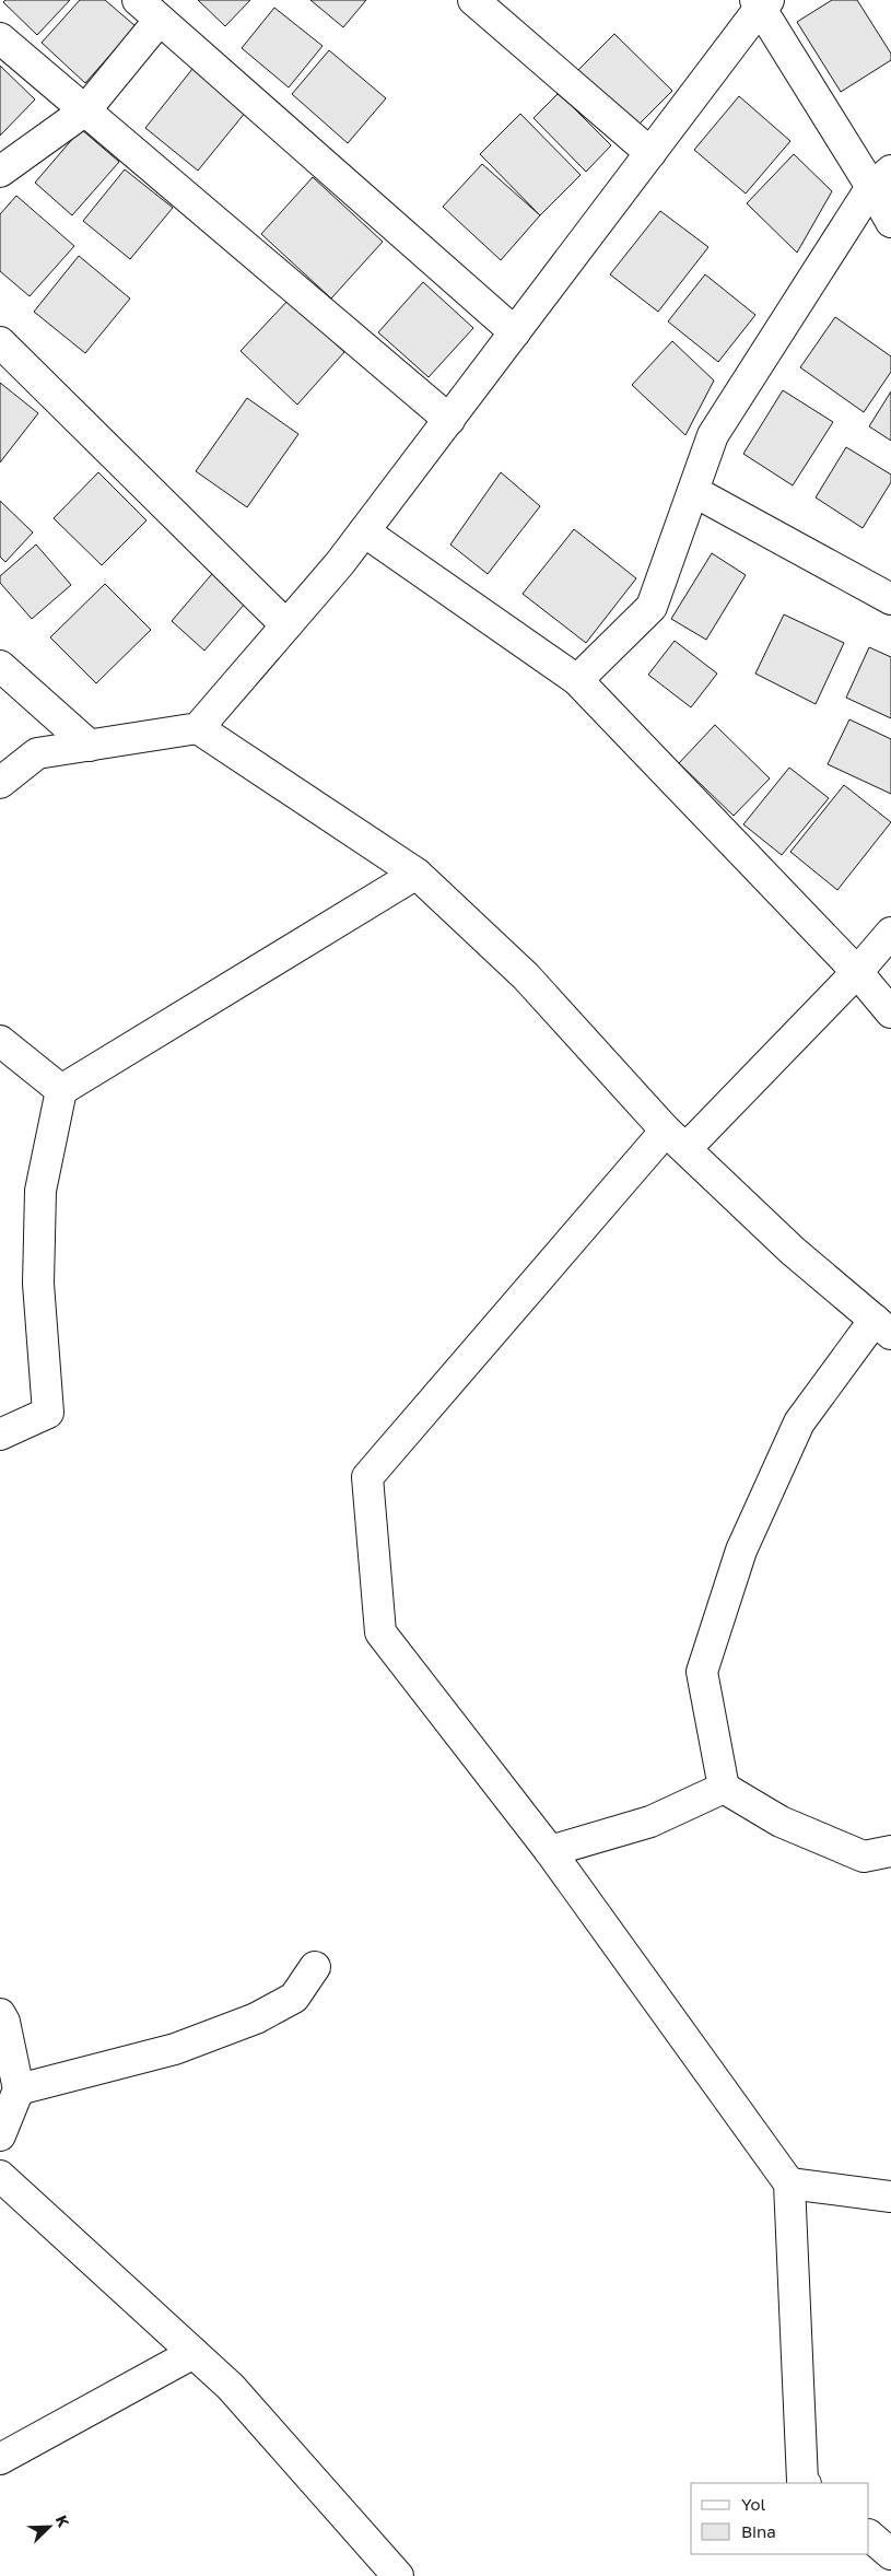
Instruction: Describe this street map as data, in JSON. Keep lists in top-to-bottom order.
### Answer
{
  "legend": ["Yol", "Bina"],
  "north": "top right"
}
